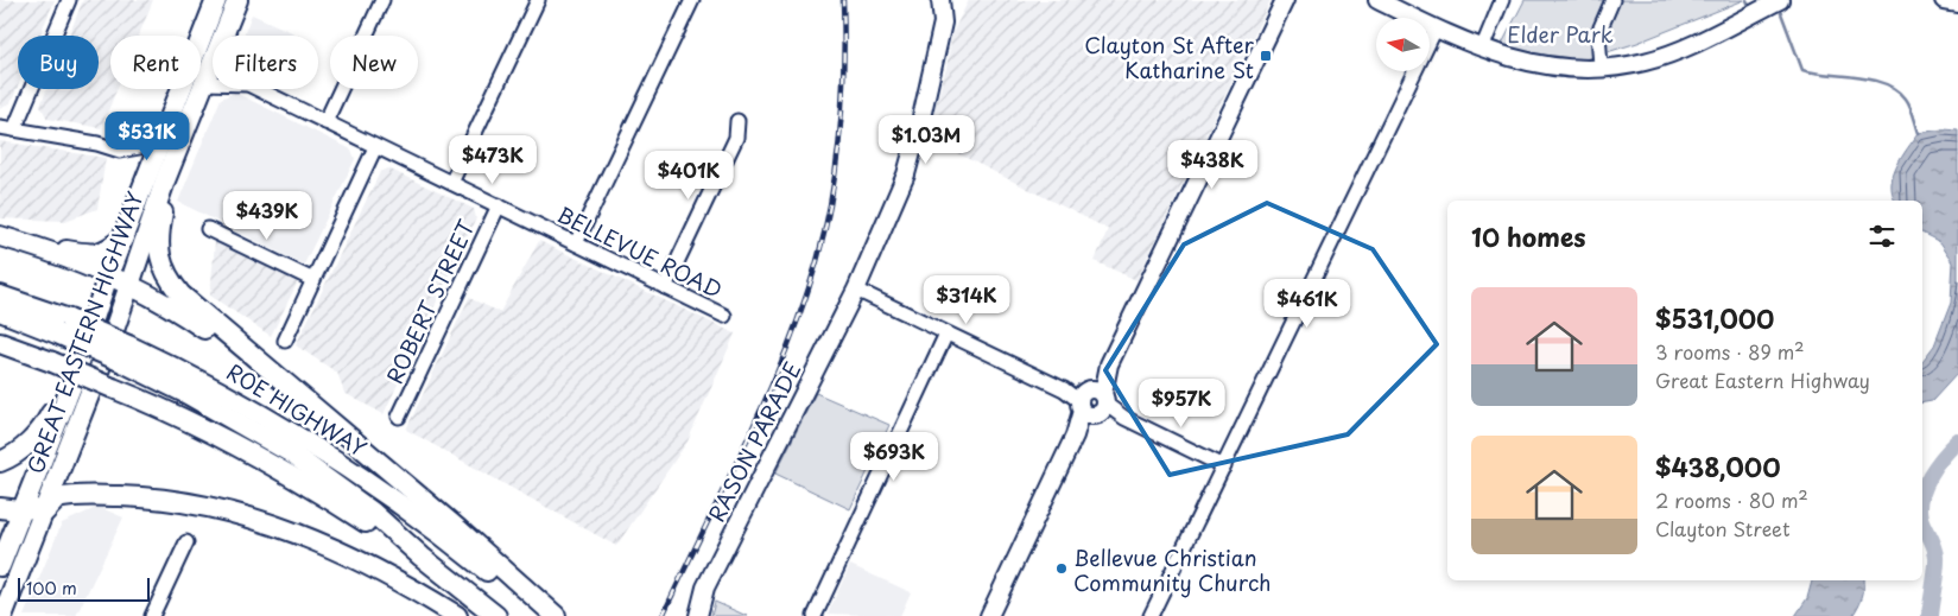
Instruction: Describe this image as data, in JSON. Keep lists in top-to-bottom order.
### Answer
{
  "streets": {
    "highway": ["GREAT EASTERN HIGHWAY", "ROE HIGHWAY"],
    "main road": ["RASON PARADE"],
    "street": ["BELLEVUE ROAD", "ROBERT STREET"]
  },
  "crossings": [
    ["BELLEVUE ROAD", "ROBERT STREET"],
    ["BELLEVUE ROAD", "GREAT EASTERN HIGHWAY"]
  ],
  "parks": ["Elder Park"],
  "places": {
    "transit": ["Clayton St After Katharine St"],
    "other": ["Bellevue Christian Community Church"]
  },
  "scale_bar": "100 m",
  "north": "left",
  "page": {
    "chip": [
      "Buy",
      "Rent",
      "Filters",
      "New"
    ],
    "price": [
      "$531K",
      "$1.03M",
      "$473K",
      "$438K",
      "$401K",
      "$439K",
      "$314K",
      "$461K",
      "$957K",
      "$693K"
    ],
    "heading": "10 homes",
    "list": [
      {
        "name": "$531,000",
        "note": "3 rooms · 89 m² · Great Eastern Highway"
      },
      {
        "name": "$438,000",
        "note": "2 rooms · 80 m² · Clayton Street"
      }
    ],
    "scale": "100 m"
  }
}
